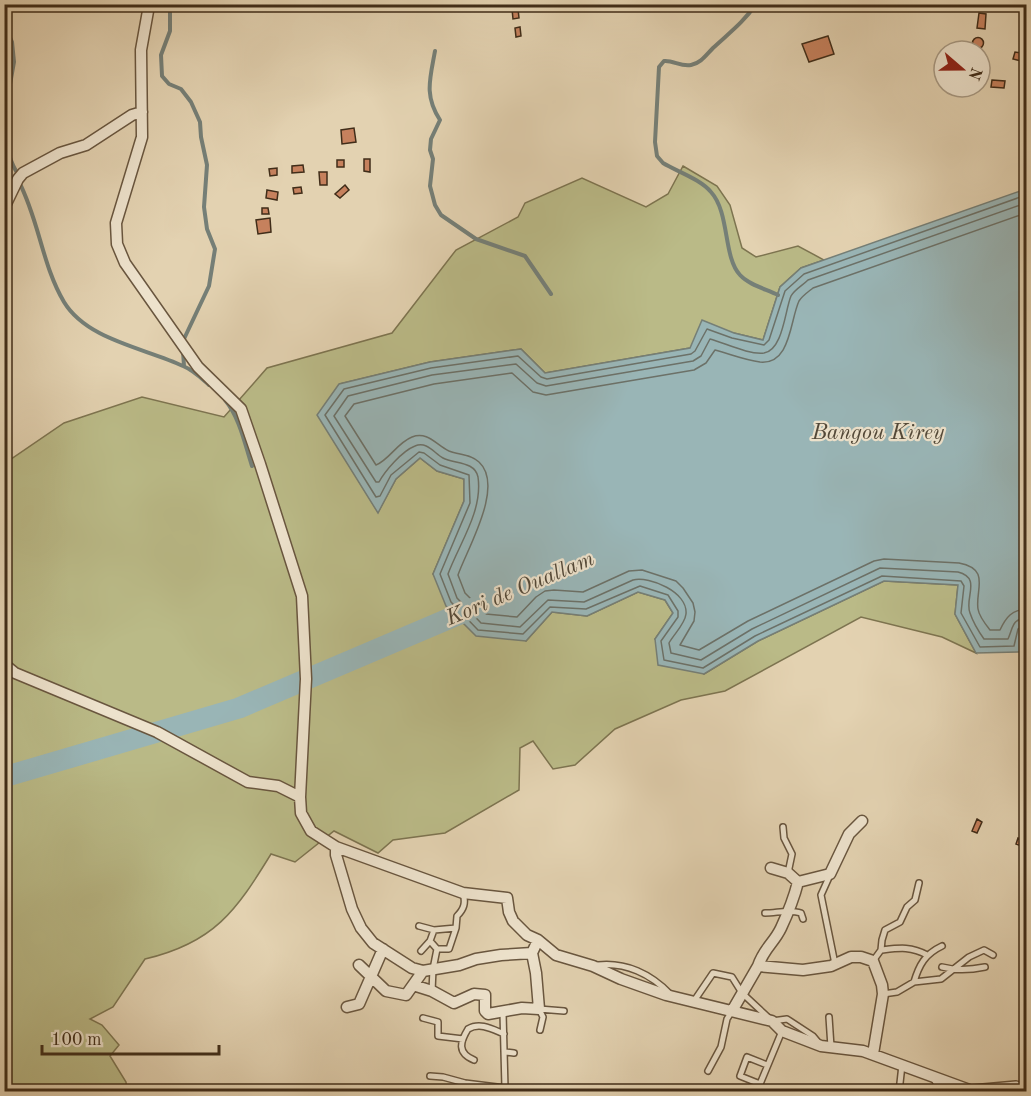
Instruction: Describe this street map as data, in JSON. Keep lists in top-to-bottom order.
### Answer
{
  "water": ["Bangou Kirey", "Kori de Ouallam"],
  "scale_bar": "100 m",
  "north": "right"
}
